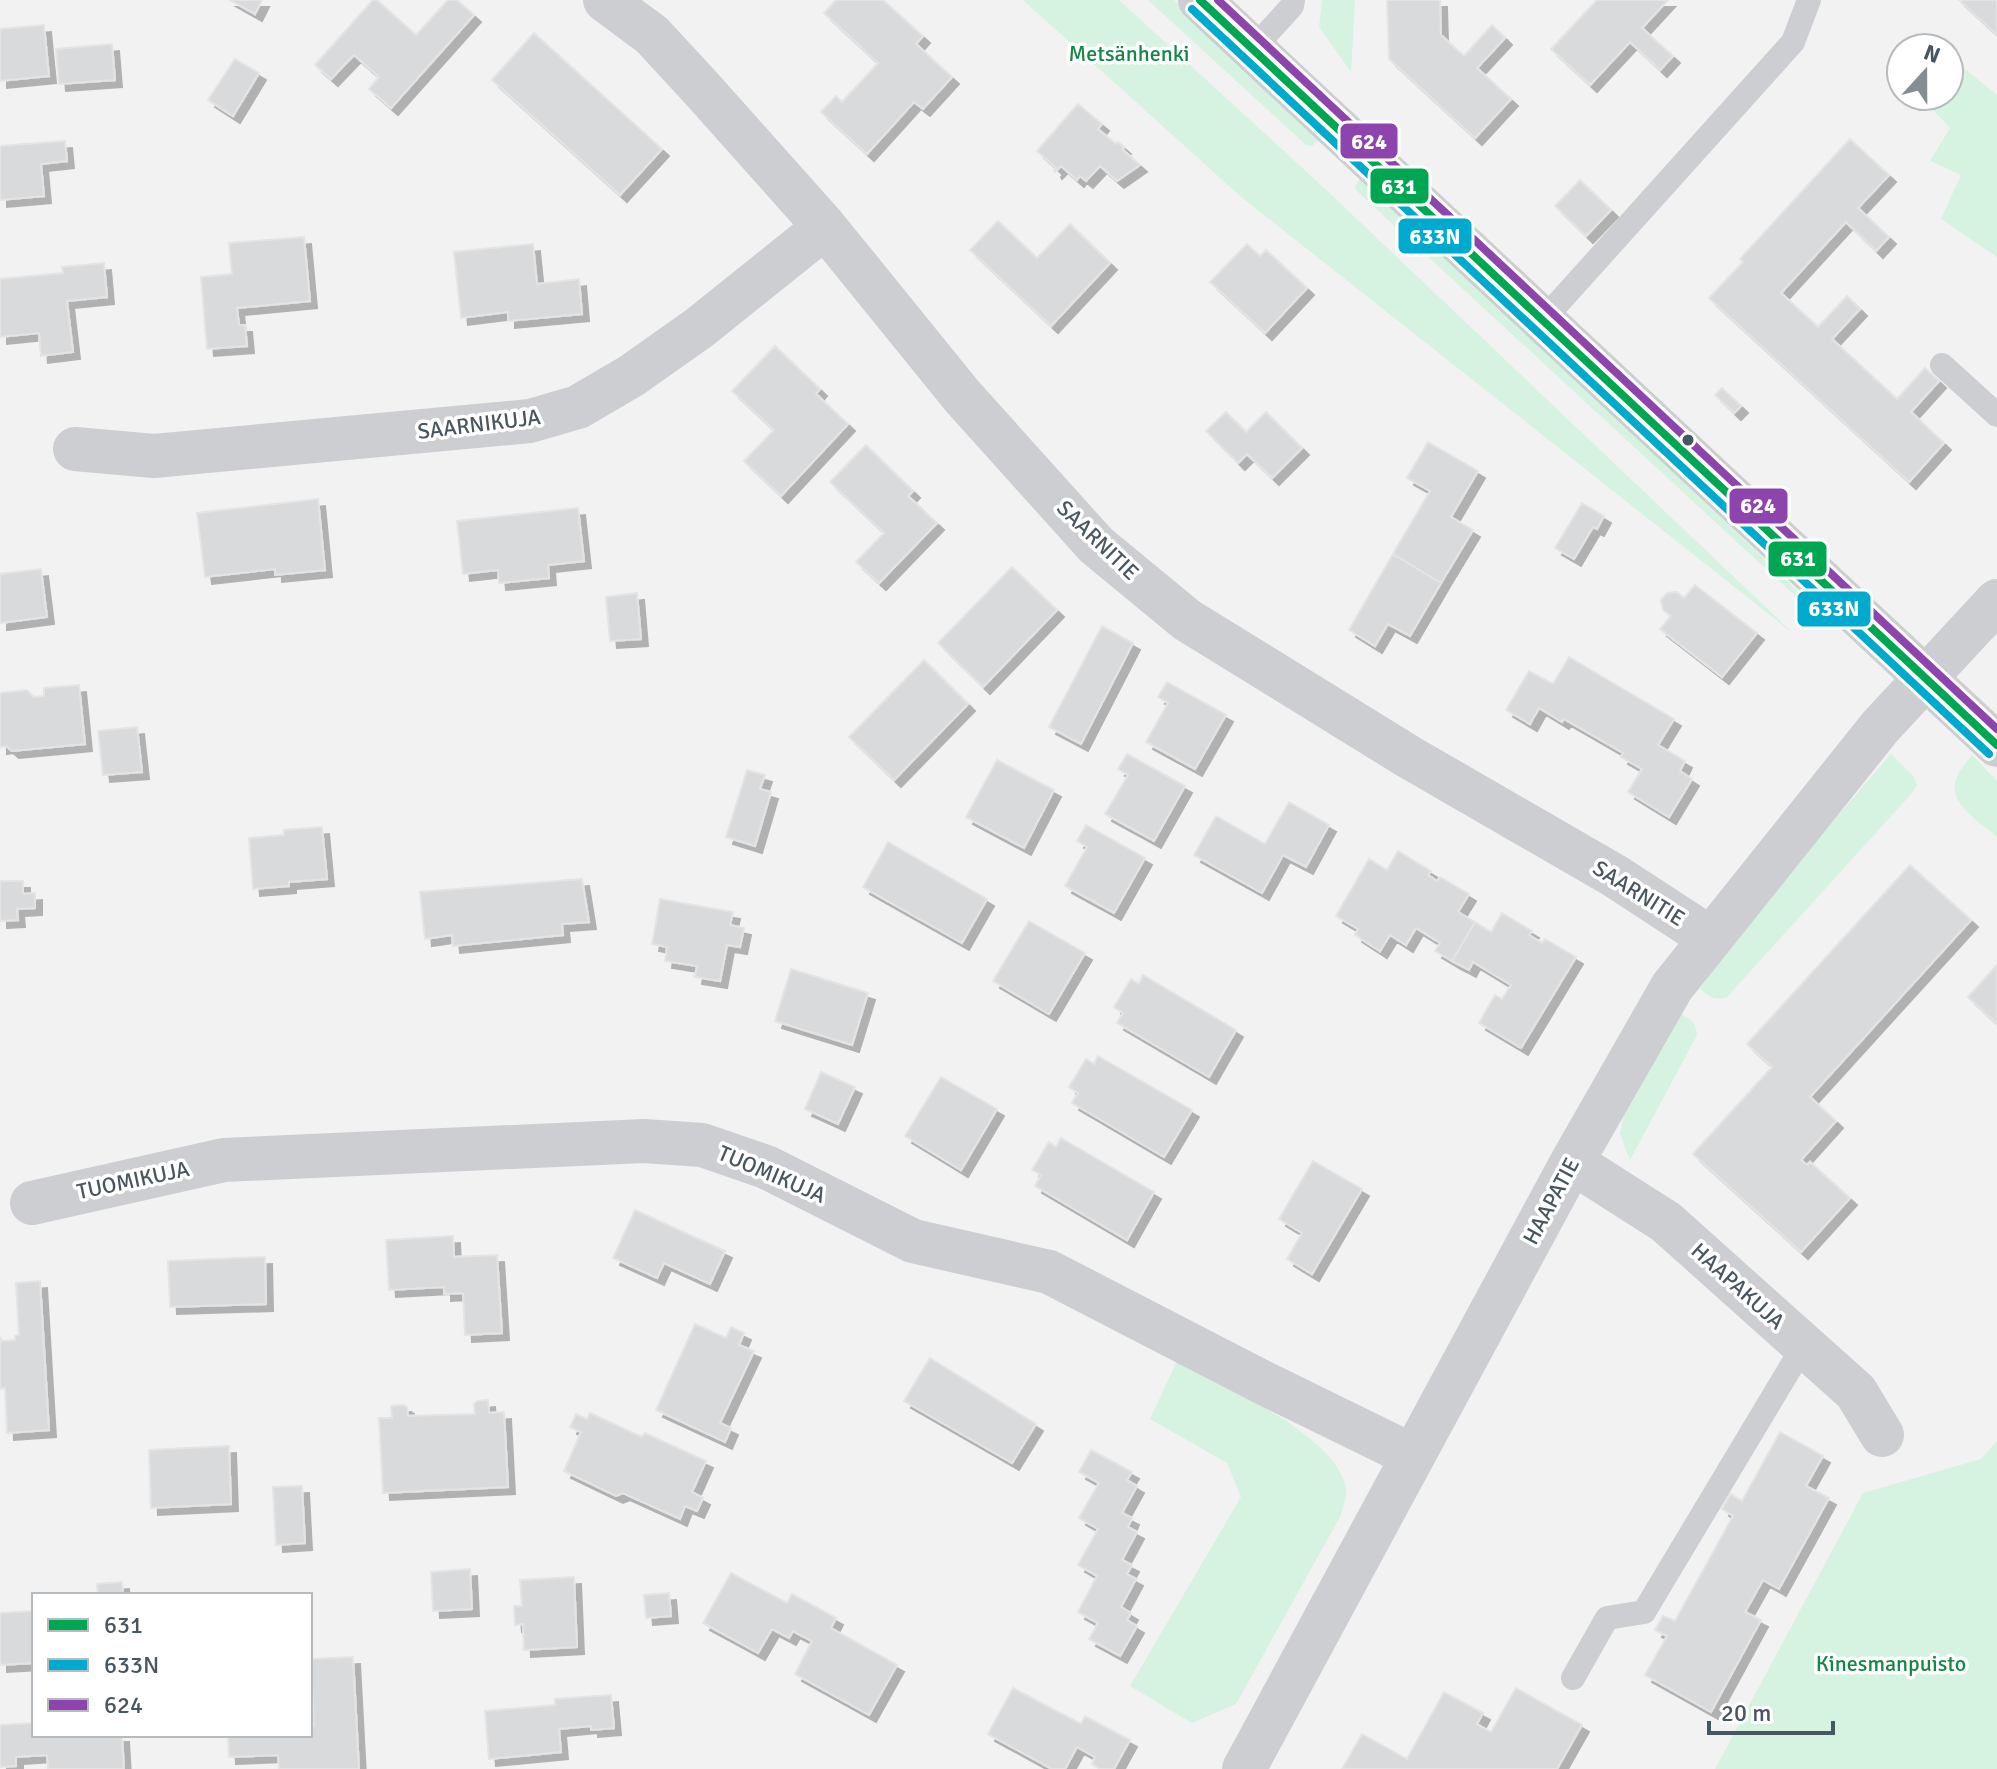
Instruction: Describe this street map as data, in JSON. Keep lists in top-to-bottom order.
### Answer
{
  "streets": {
    "street": [
      "SAARNIKUJA",
      "SAARNITIE",
      "TUOMIKUJA",
      "HAAPATIE",
      "HAAPAKUJA"
    ]
  },
  "crossings": [
    ["SAARNIKUJA", "SAARNITIE"],
    ["SAARNITIE", "HAAPATIE"],
    ["TUOMIKUJA", "HAAPATIE"],
    ["HAAPATIE", "HAAPAKUJA"]
  ],
  "parks": ["Metsänhenki", "Kinesmanpuisto"],
  "lines": ["transit line 631", "transit line 624", "transit line 633N"],
  "legend": ["631", "633N", "624"],
  "scale_bar": "20 m",
  "north": "top"
}
